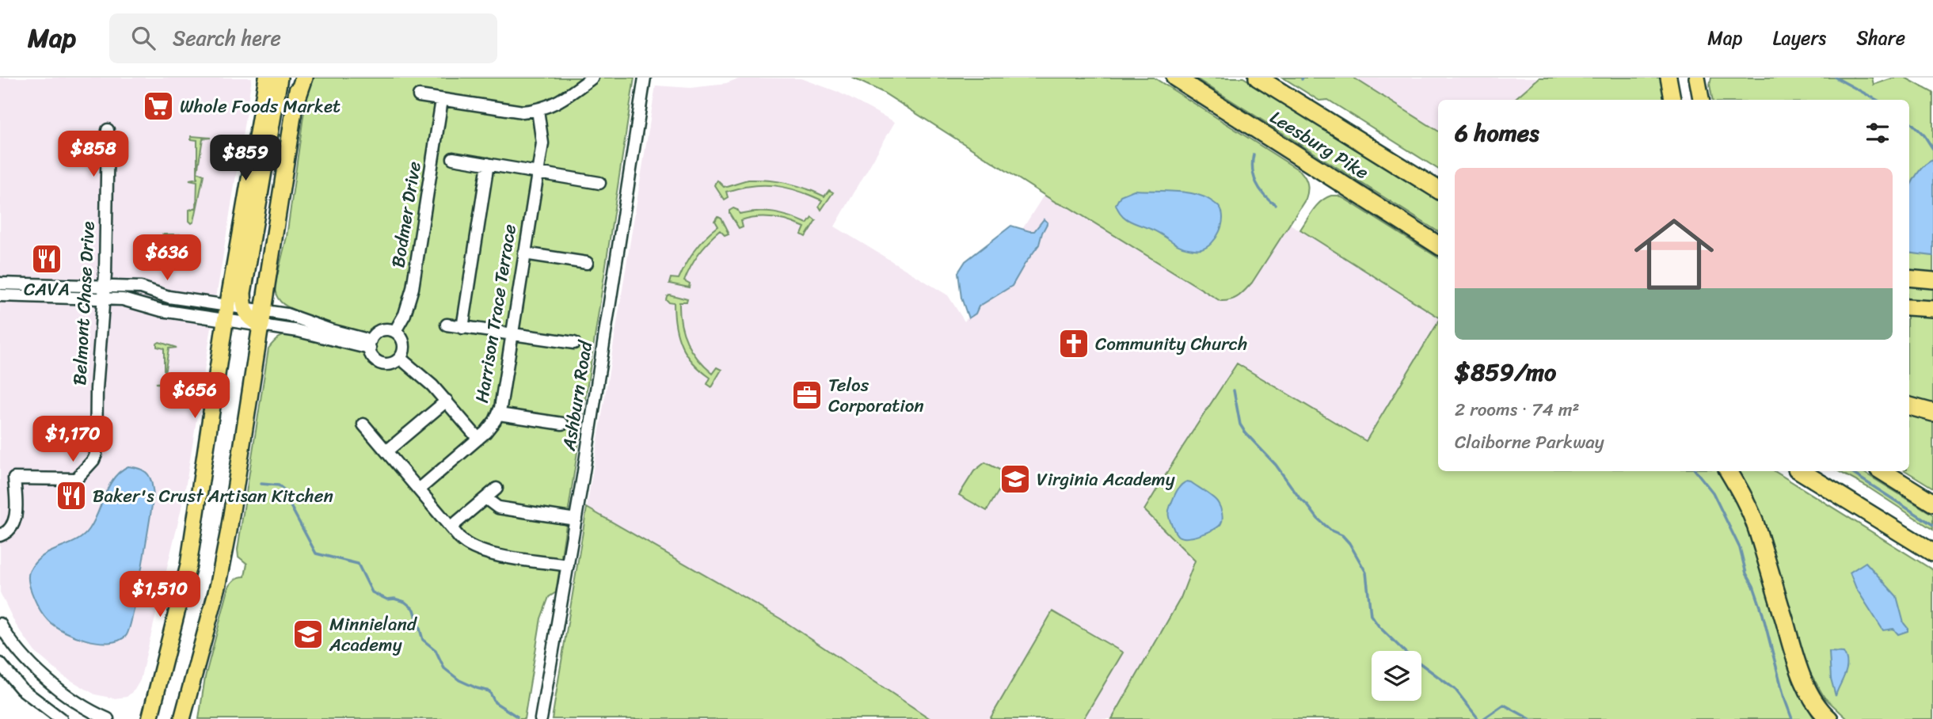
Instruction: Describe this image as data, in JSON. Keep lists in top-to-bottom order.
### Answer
{
  "streets": {
    "highway": ["Leesburg Pike"],
    "street": [
      "Bodmer Drive",
      "Belmont Chase Drive",
      "Harrison Trace Terrace",
      "Ashburn Road"
    ]
  },
  "places": {
    "supermarket": ["Whole Foods Market"],
    "restaurant": ["CAVA", "Baker's Crust Artisan Kitchen"],
    "church": ["Community Church"],
    "office": ["Telos Corporation"],
    "school or university": ["Virginia Academy", "Minnieland Academy"]
  },
  "page": {
    "header": "Map",
    "search": "Search here",
    "nav": ["Map", "Layers", "Share"],
    "heading": "6 homes",
    "price": [
      "$858",
      "$859",
      "$636",
      "$656",
      "$1,170",
      "$1,510"
    ],
    "list": [
      {
        "name": "$859/mo",
        "note": "2 rooms · 74 m² · Claiborne Parkway"
      }
    ]
  }
}
